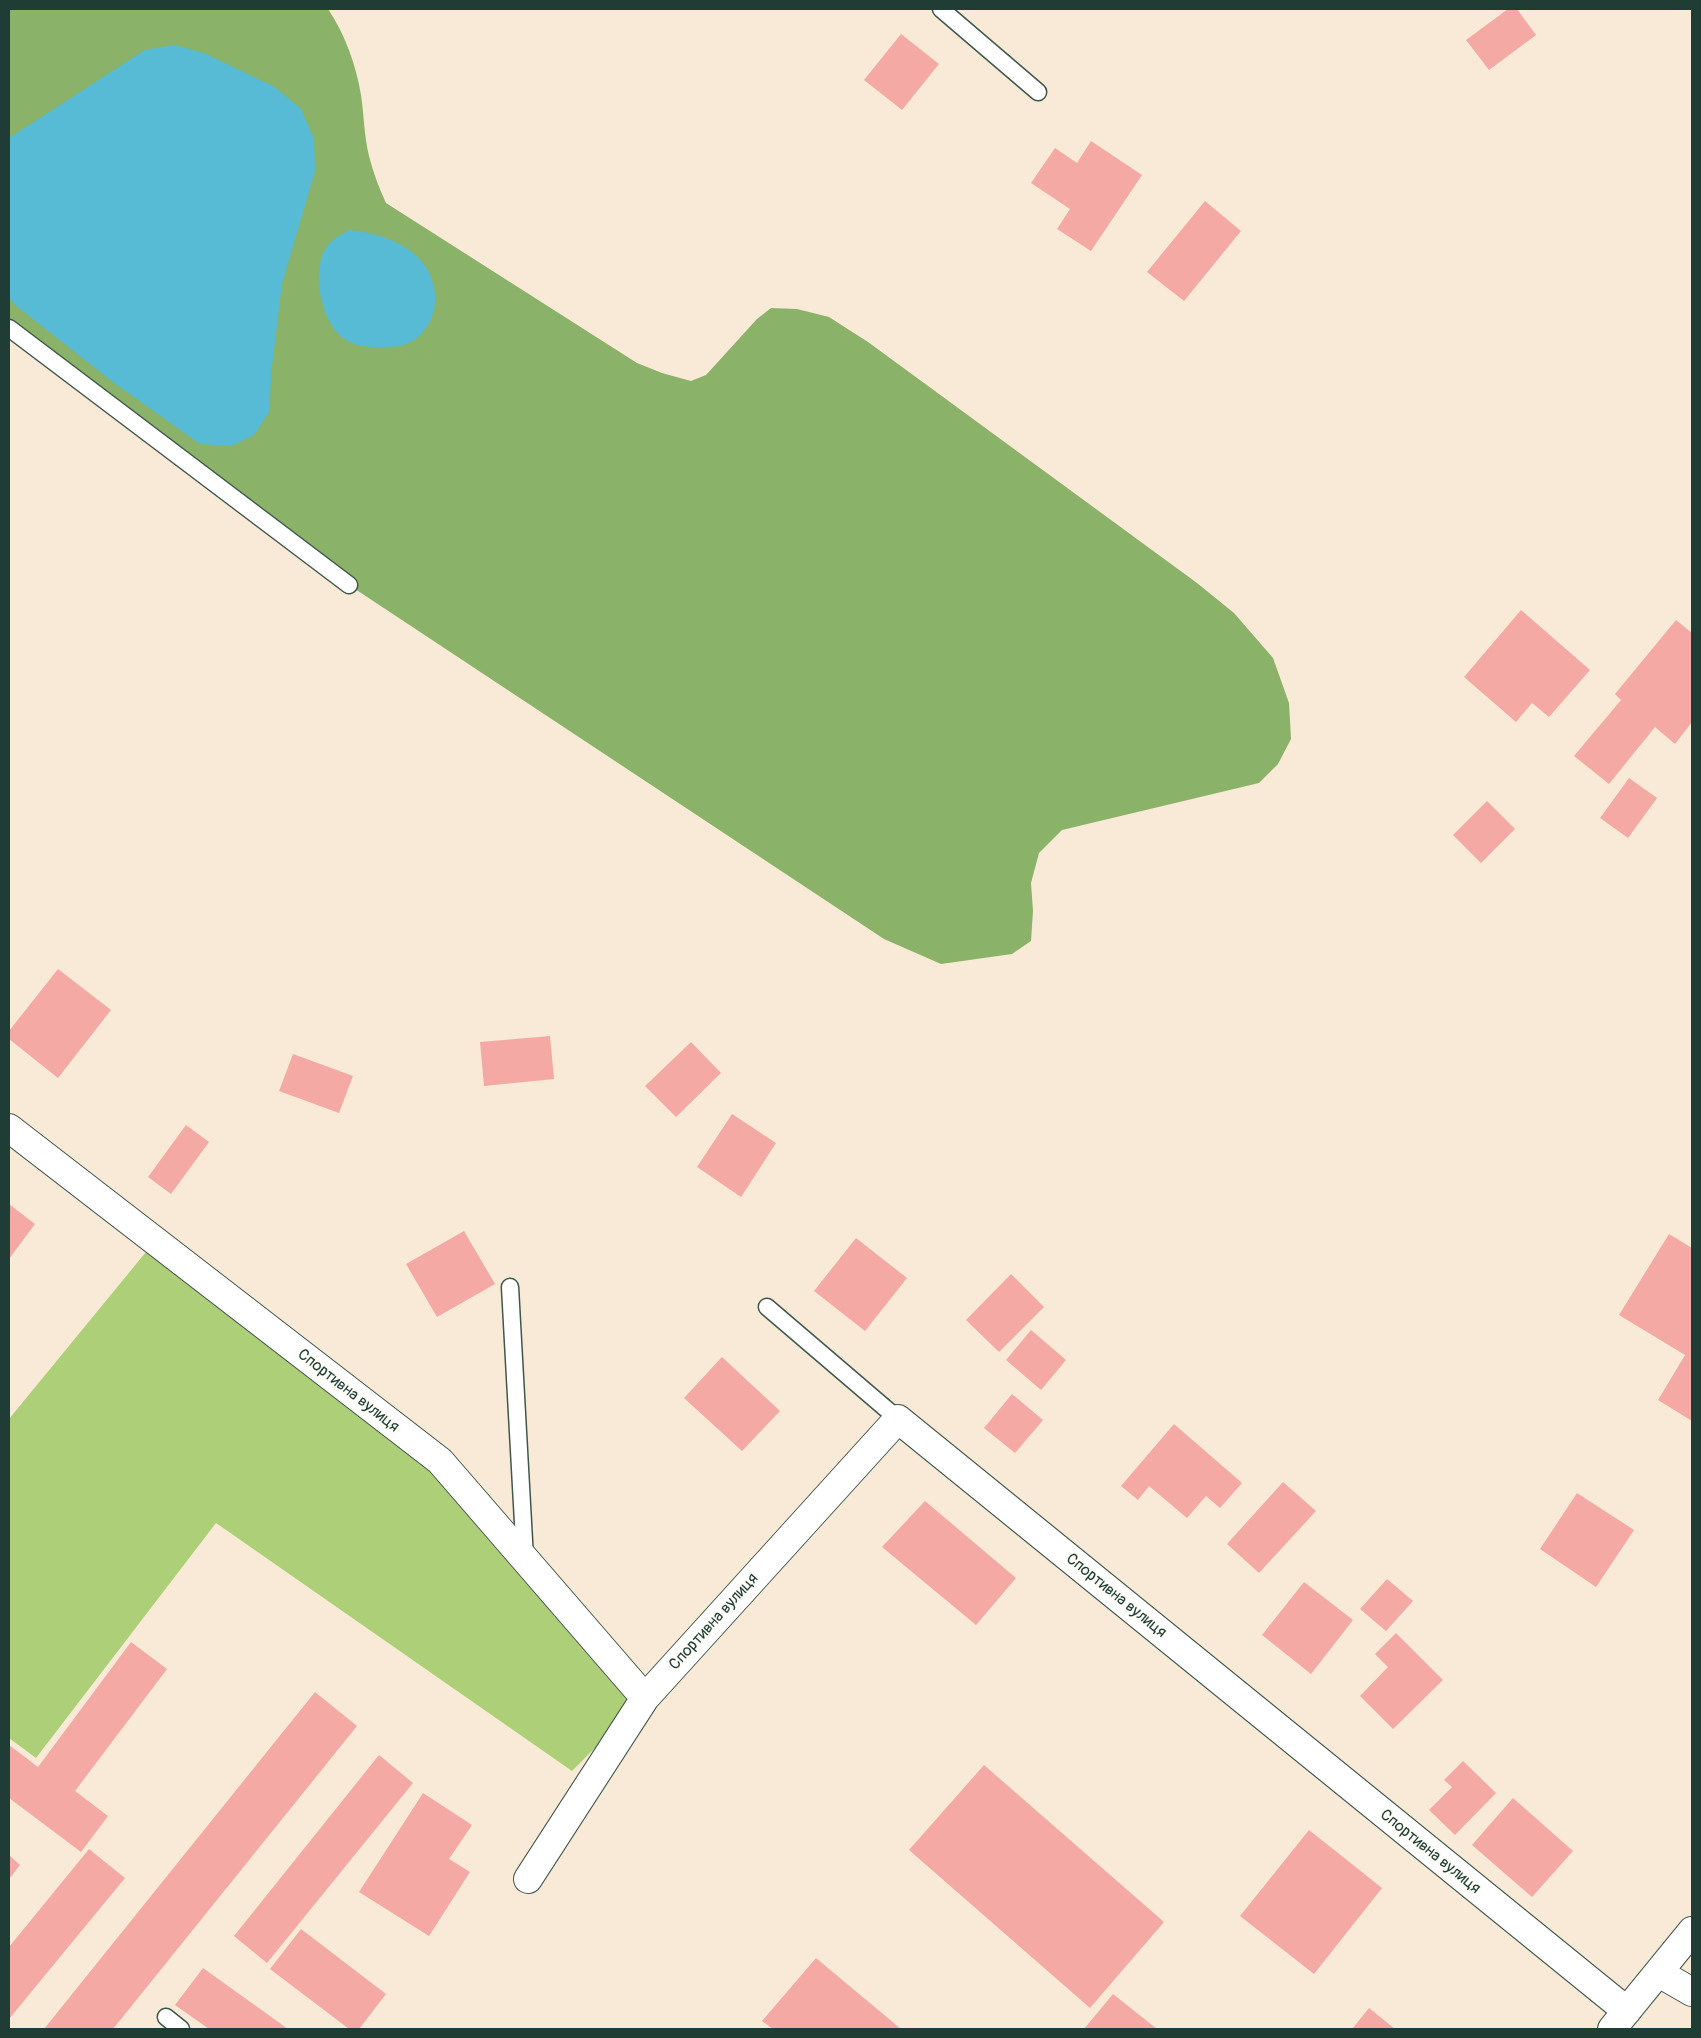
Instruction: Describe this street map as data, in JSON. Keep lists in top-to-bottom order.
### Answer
{
  "streets": {
    "street": ["Спортивна вулиця"]
  }
}
